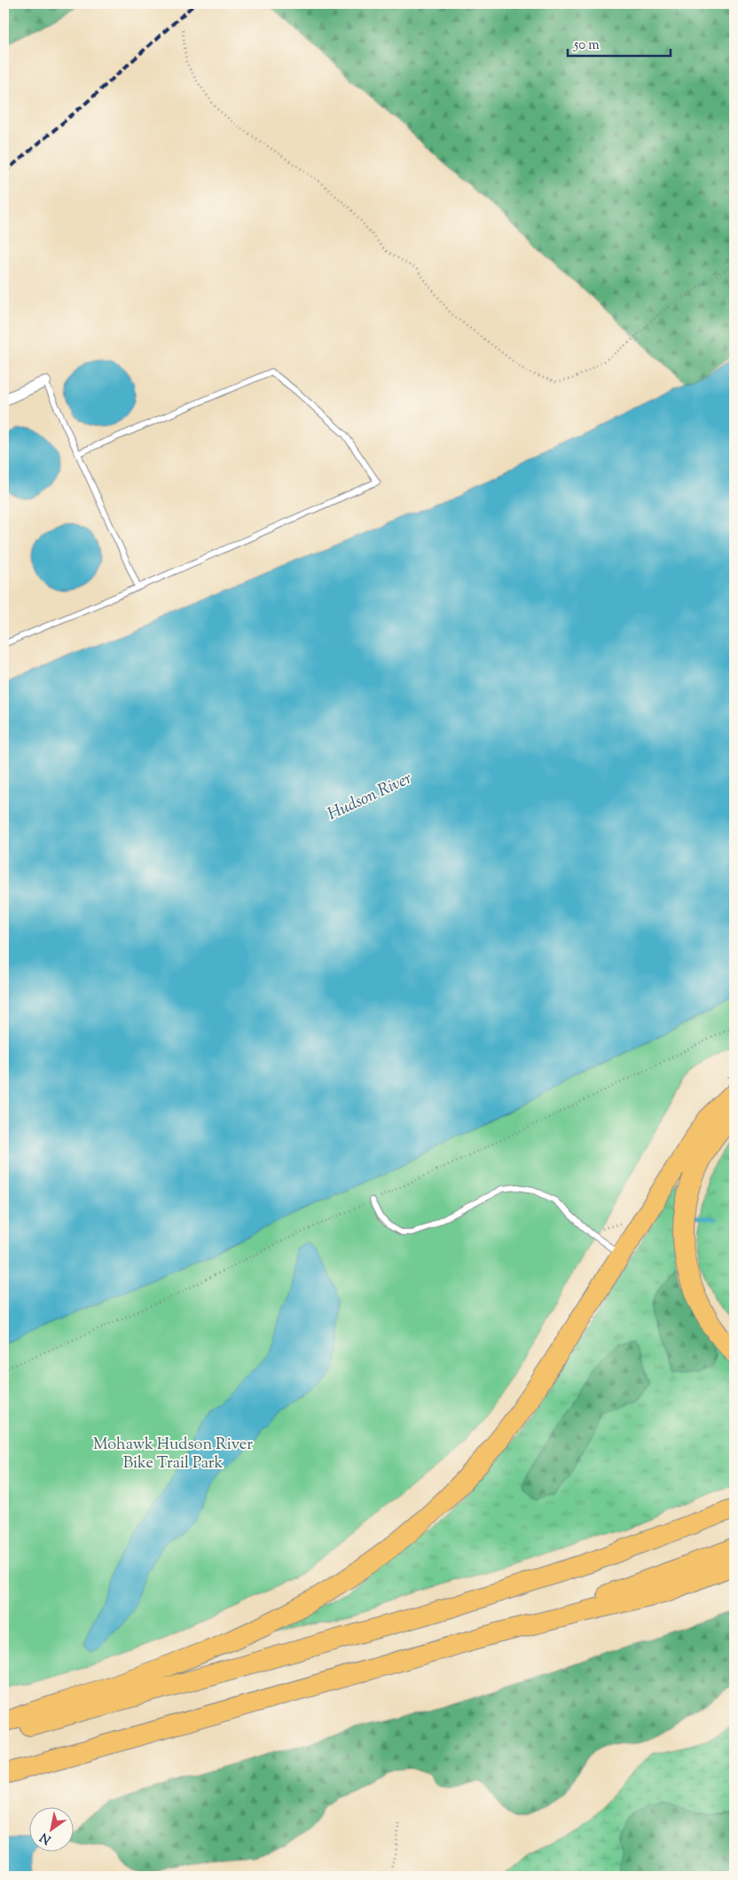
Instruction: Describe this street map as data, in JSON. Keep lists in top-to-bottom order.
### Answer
{
  "water": ["Hudson River"],
  "parks": ["Mohawk Hudson River Bike Trail Park"],
  "scale_bar": "50 m",
  "north": "bottom left"
}
